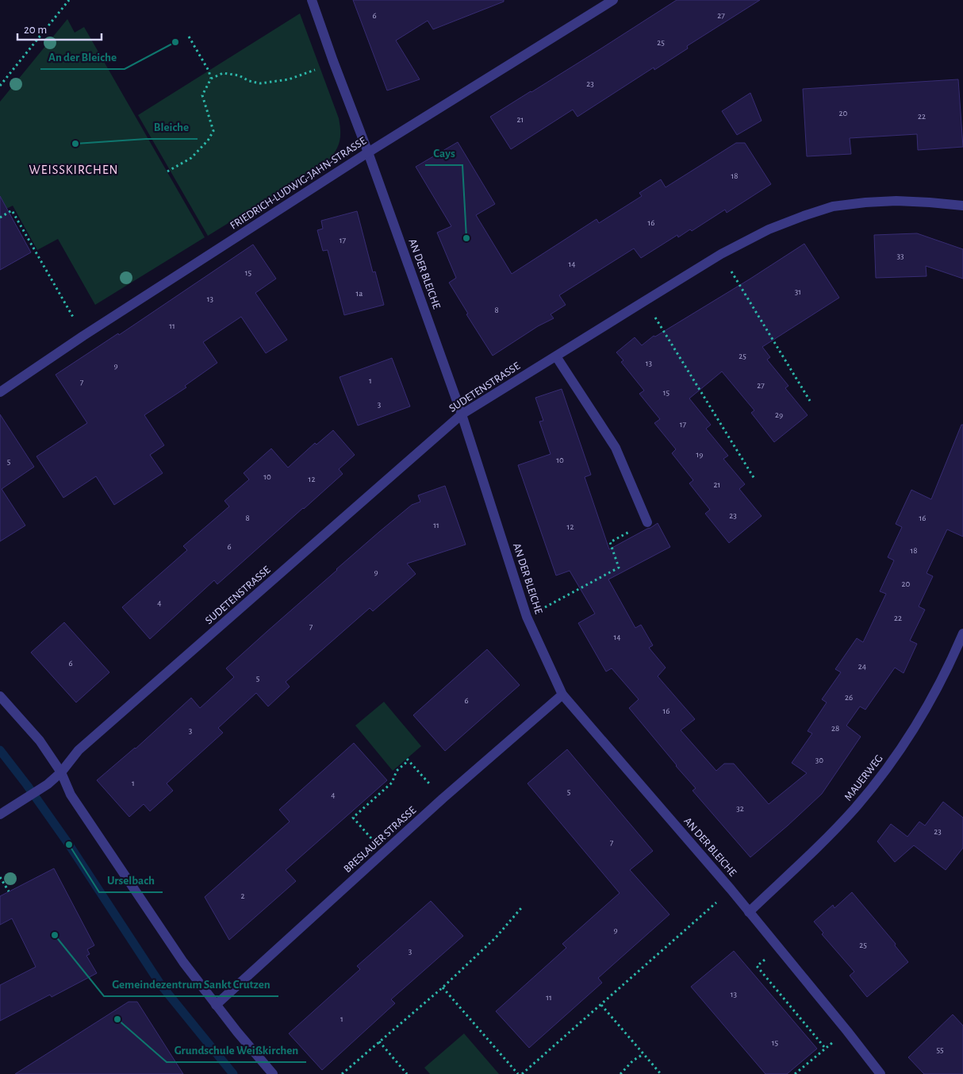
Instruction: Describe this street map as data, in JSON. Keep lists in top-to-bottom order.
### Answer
{
  "streets": {
    "street": [
      "FRIEDRICH-LUDWIG-JAHN-STRASSE",
      "AN DER BLEICHE",
      "SUDETENSTRASSE",
      "MAUERWEG",
      "BRESLAUER STRASSE"
    ]
  },
  "crossings": [
    ["FRIEDRICH-LUDWIG-JAHN-STRASSE", "AN DER BLEICHE"],
    ["AN DER BLEICHE", "SUDETENSTRASSE"],
    ["AN DER BLEICHE", "MAUERWEG"],
    ["AN DER BLEICHE", "BRESLAUER STRASSE"]
  ],
  "districts": ["WEISSKIRCHEN"],
  "places": [
    "An der Bleiche",
    "Bleiche",
    "Cays",
    "Urselbach",
    "Gemeindezentrum Sankt Crutzen",
    "Grundschule Weißkirchen"
  ],
  "house_numbers": [
    "6",
    "27",
    "25",
    "23",
    "20",
    "22",
    "21",
    "18",
    "16",
    "17",
    "33",
    "14",
    "15",
    "31",
    "1a",
    "13",
    "8",
    "11",
    "25",
    "13",
    "9",
    "1",
    "7",
    "27",
    "15",
    "3",
    "29",
    "17",
    "19",
    "10",
    "5",
    "10",
    "12",
    "21",
    "23",
    "8",
    "16",
    "11",
    "12",
    "6",
    "18",
    "9",
    "20",
    "4",
    "22",
    "7",
    "14",
    "6",
    "24",
    "5",
    "26",
    "6",
    "16",
    "28",
    "3",
    "30",
    "1",
    "5",
    "4",
    "32",
    "23",
    "7",
    "2",
    "9",
    "25",
    "3",
    "13",
    "11",
    "1",
    "15",
    "55"
  ],
  "scale_bar": "20 m"
}
